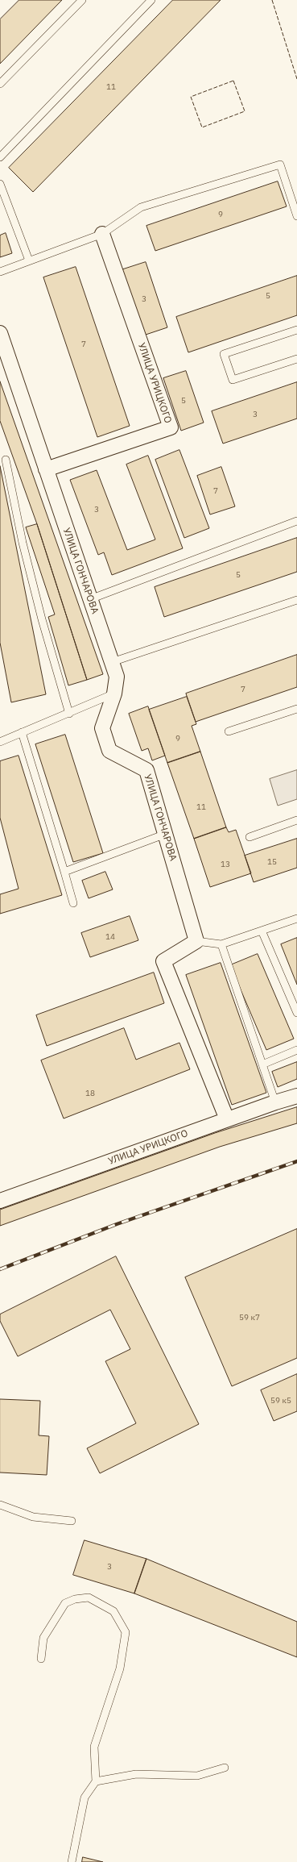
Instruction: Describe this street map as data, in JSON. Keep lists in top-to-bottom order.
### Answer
{
  "streets": {
    "street": ["УЛИЦА УРИЦКОГО", "УЛИЦА ГОНЧАРОВА"]
  },
  "crossings": [
    ["УЛИЦА УРИЦКОГО", "УЛИЦА ГОНЧАРОВА"]
  ],
  "house_numbers": [
    "11",
    "9",
    "5",
    "3",
    "7",
    "5",
    "3",
    "7",
    "3",
    "5",
    "7",
    "9",
    "11",
    "15",
    "13",
    "14",
    "18",
    "59 к7",
    "59 к5",
    "3"
  ]
}
